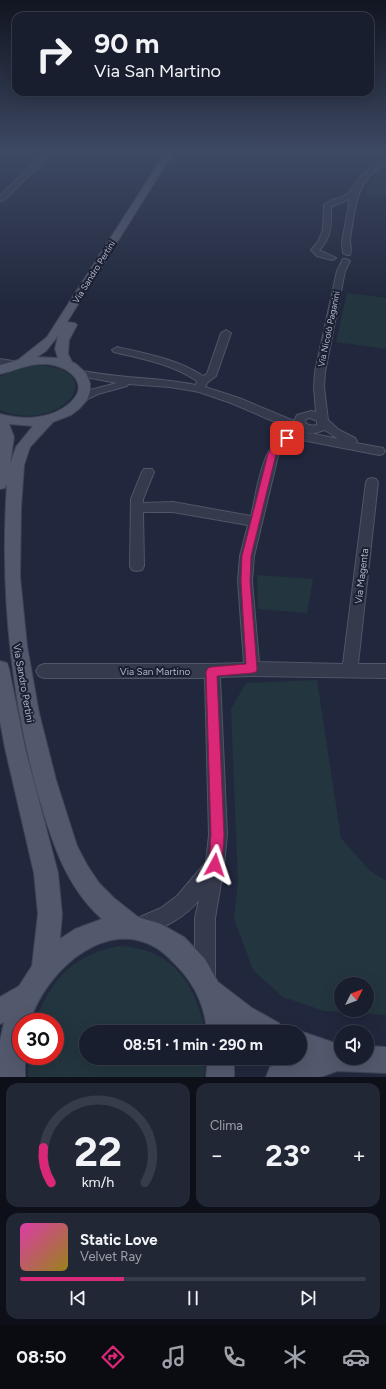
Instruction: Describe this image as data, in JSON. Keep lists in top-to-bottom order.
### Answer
{
  "streets": {
    "main road": ["Via Sandro Pertini"],
    "street": ["Via Nicolò Paganini", "Via Magenta", "Via San Martino"]
  },
  "crossings": [
    ["Via Magenta", "Via San Martino"]
  ],
  "north": "top right",
  "page": {
    "turn": ["90 m", "Via San Martino"],
    "limit": "30",
    "trip": "08:51 · 1 min · 290 m",
    "tile": "Clima",
    "heat": ["−", "23°", "+"],
    "song": ["Static Love", "Velvet Ray"],
    "tabs": "08:50",
    "gauge": ["22", "km/h"]
  }
}
